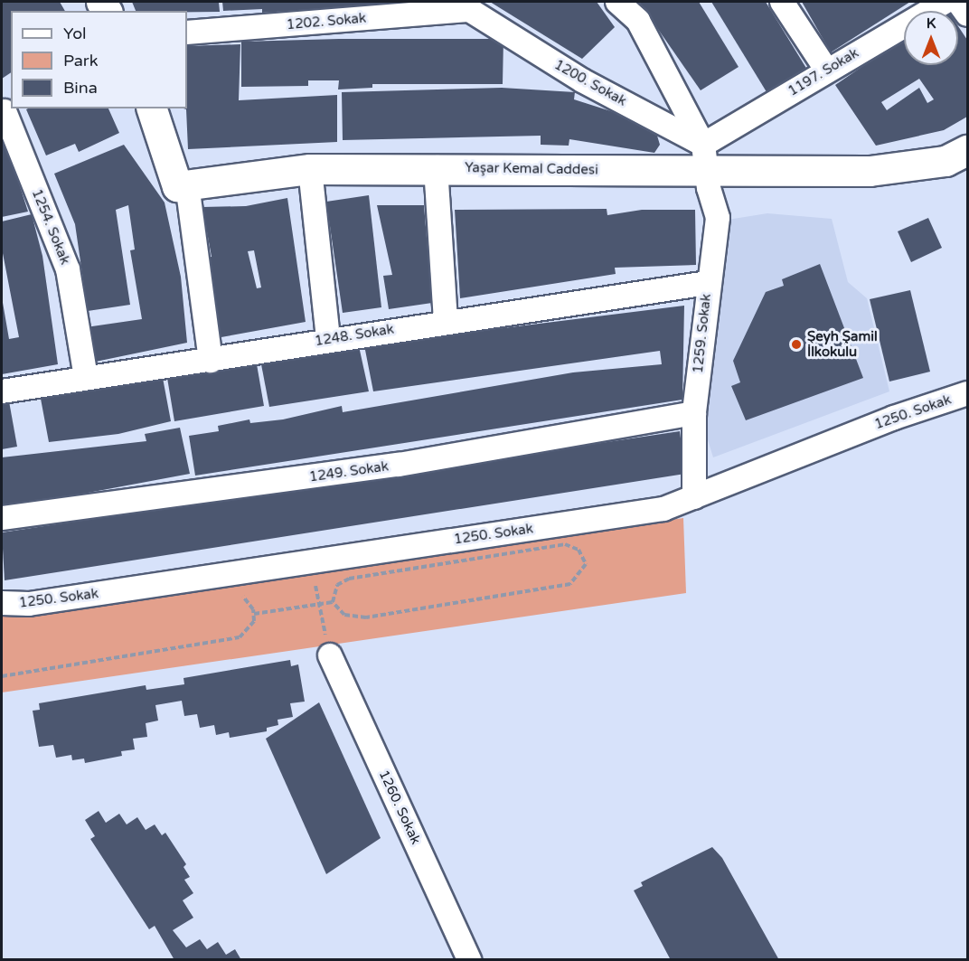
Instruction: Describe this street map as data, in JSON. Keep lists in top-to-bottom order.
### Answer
{
  "streets": {
    "street": [
      "1202. Sokak",
      "1197. Sokak",
      "1200. Sokak",
      "Yaşar Kemal Caddesi",
      "1254. Sokak",
      "1259. Sokak",
      "1248. Sokak",
      "1250. Sokak",
      "1249. Sokak",
      "1260. Sokak"
    ]
  },
  "crossings": [
    ["1202. Sokak", "1200. Sokak"],
    ["1197. Sokak", "1200. Sokak"],
    ["1197. Sokak", "Yaşar Kemal Caddesi"],
    ["1197. Sokak", "1259. Sokak"],
    ["1200. Sokak", "Yaşar Kemal Caddesi"],
    ["1200. Sokak", "1259. Sokak"],
    ["Yaşar Kemal Caddesi", "1259. Sokak"],
    ["1254. Sokak", "1248. Sokak"],
    ["1259. Sokak", "1248. Sokak"],
    ["1259. Sokak", "1250. Sokak"],
    ["1259. Sokak", "1249. Sokak"]
  ],
  "places": ["Şeyh Şamil İlkokulu"],
  "legend": ["Yol", "Park", "Bina"],
  "north": "top"
}
